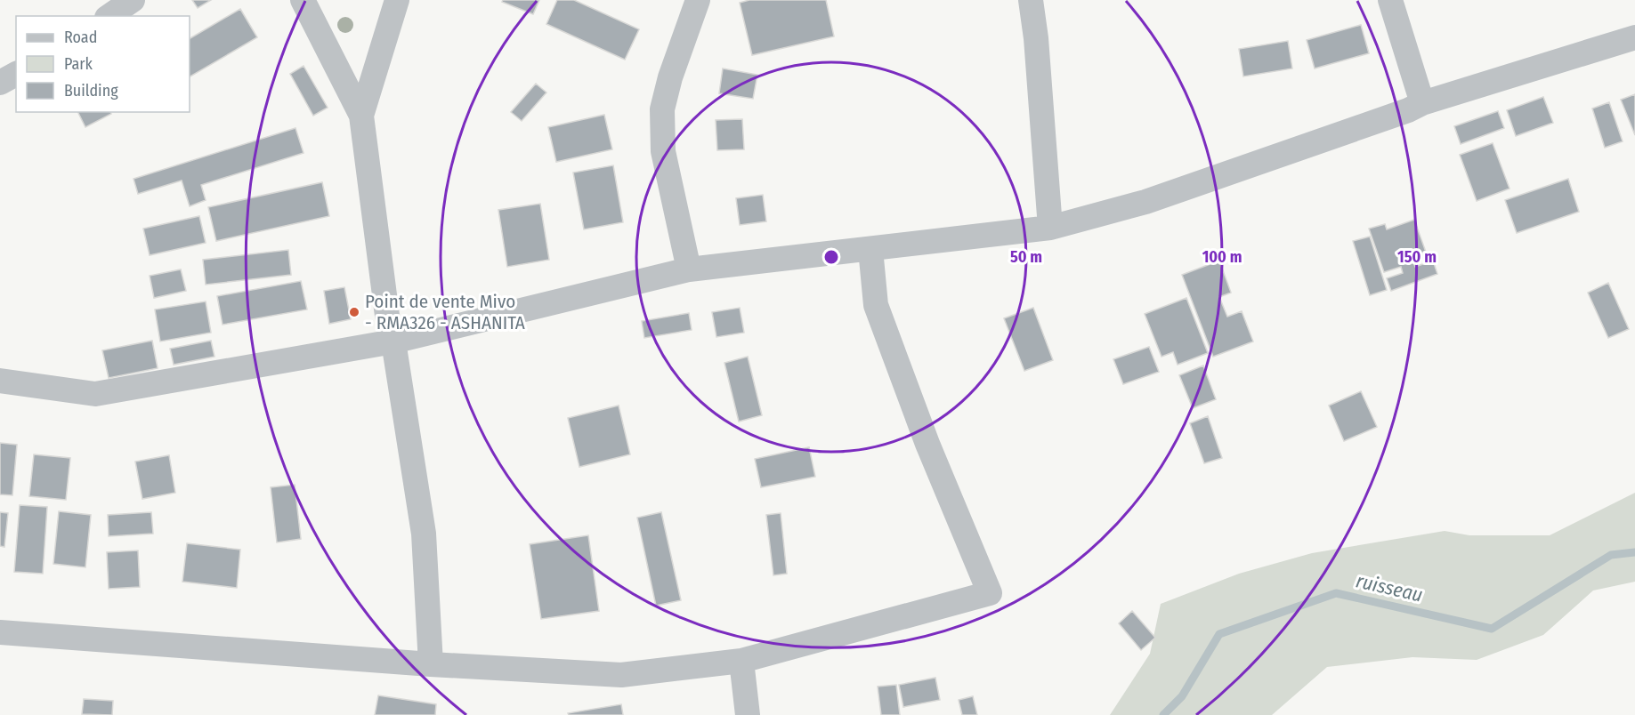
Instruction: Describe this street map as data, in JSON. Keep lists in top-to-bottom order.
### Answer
{
  "water": ["ruisseau"],
  "places": ["Point de vente Mivo - RMA326 - ASHANITA"],
  "legend": ["Road", "Park", "Building"],
  "rings": ["50 m", "100 m", "150 m"]
}
